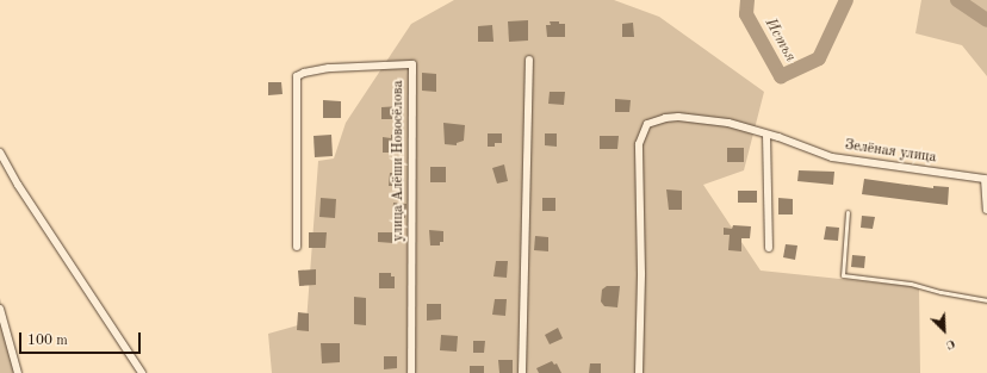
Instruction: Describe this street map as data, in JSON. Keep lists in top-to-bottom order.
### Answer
{
  "streets": {
    "street": ["Зелёная улица", "улица Алёши Новосёлова"]
  },
  "water": ["Истья"],
  "scale_bar": "100 m",
  "north": "bottom right"
}
